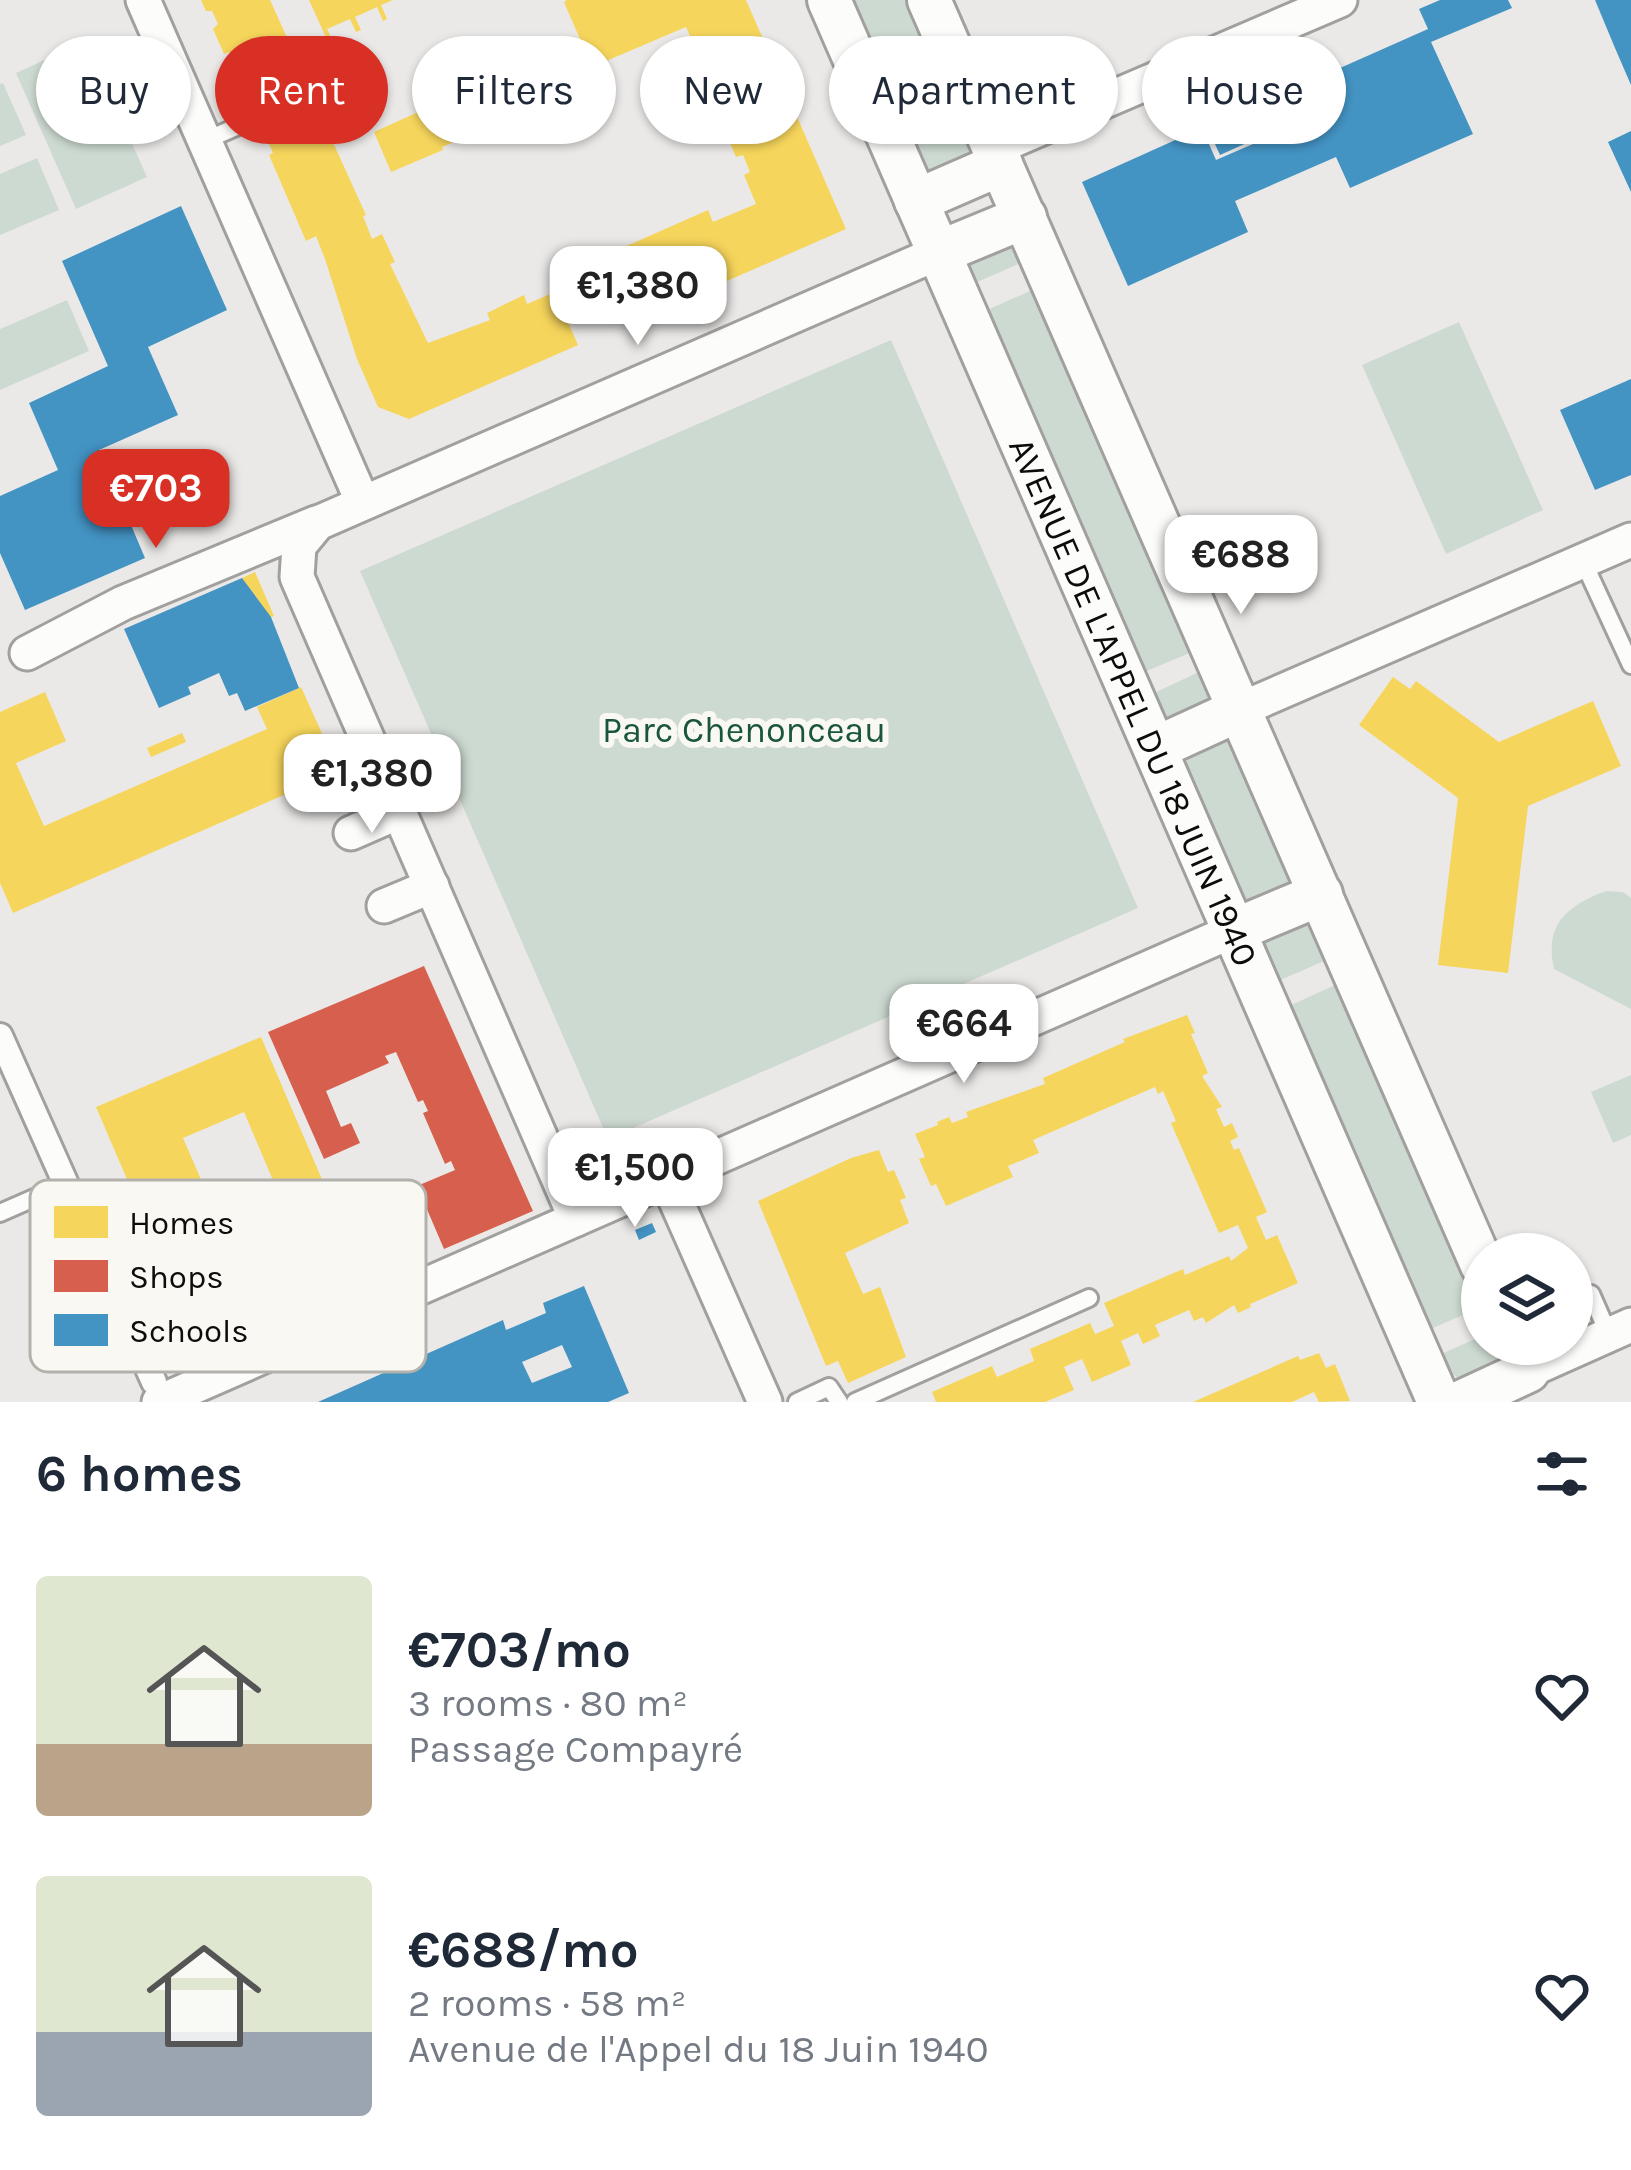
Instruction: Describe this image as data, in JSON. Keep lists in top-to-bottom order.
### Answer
{
  "streets": {
    "street": ["AVENUE DE L'APPEL DU 18 JUIN 1940"]
  },
  "parks": ["Parc Chenonceau"],
  "legend": ["Homes", "Shops", "Schools"],
  "page": {
    "chip": [
      "Buy",
      "Rent",
      "Filters",
      "New",
      "Apartment",
      "House"
    ],
    "price": [
      "€1,380",
      "€703",
      "€688",
      "€1,380",
      "€664",
      "€1,500"
    ],
    "heading": "6 homes",
    "list": [
      {
        "name": "€703/mo",
        "note": "3 rooms · 80 m² · Passage Compayré"
      },
      {
        "name": "€688/mo",
        "note": "2 rooms · 58 m² · Avenue de l'Appel du 18 Juin 1940"
      }
    ]
  }
}
